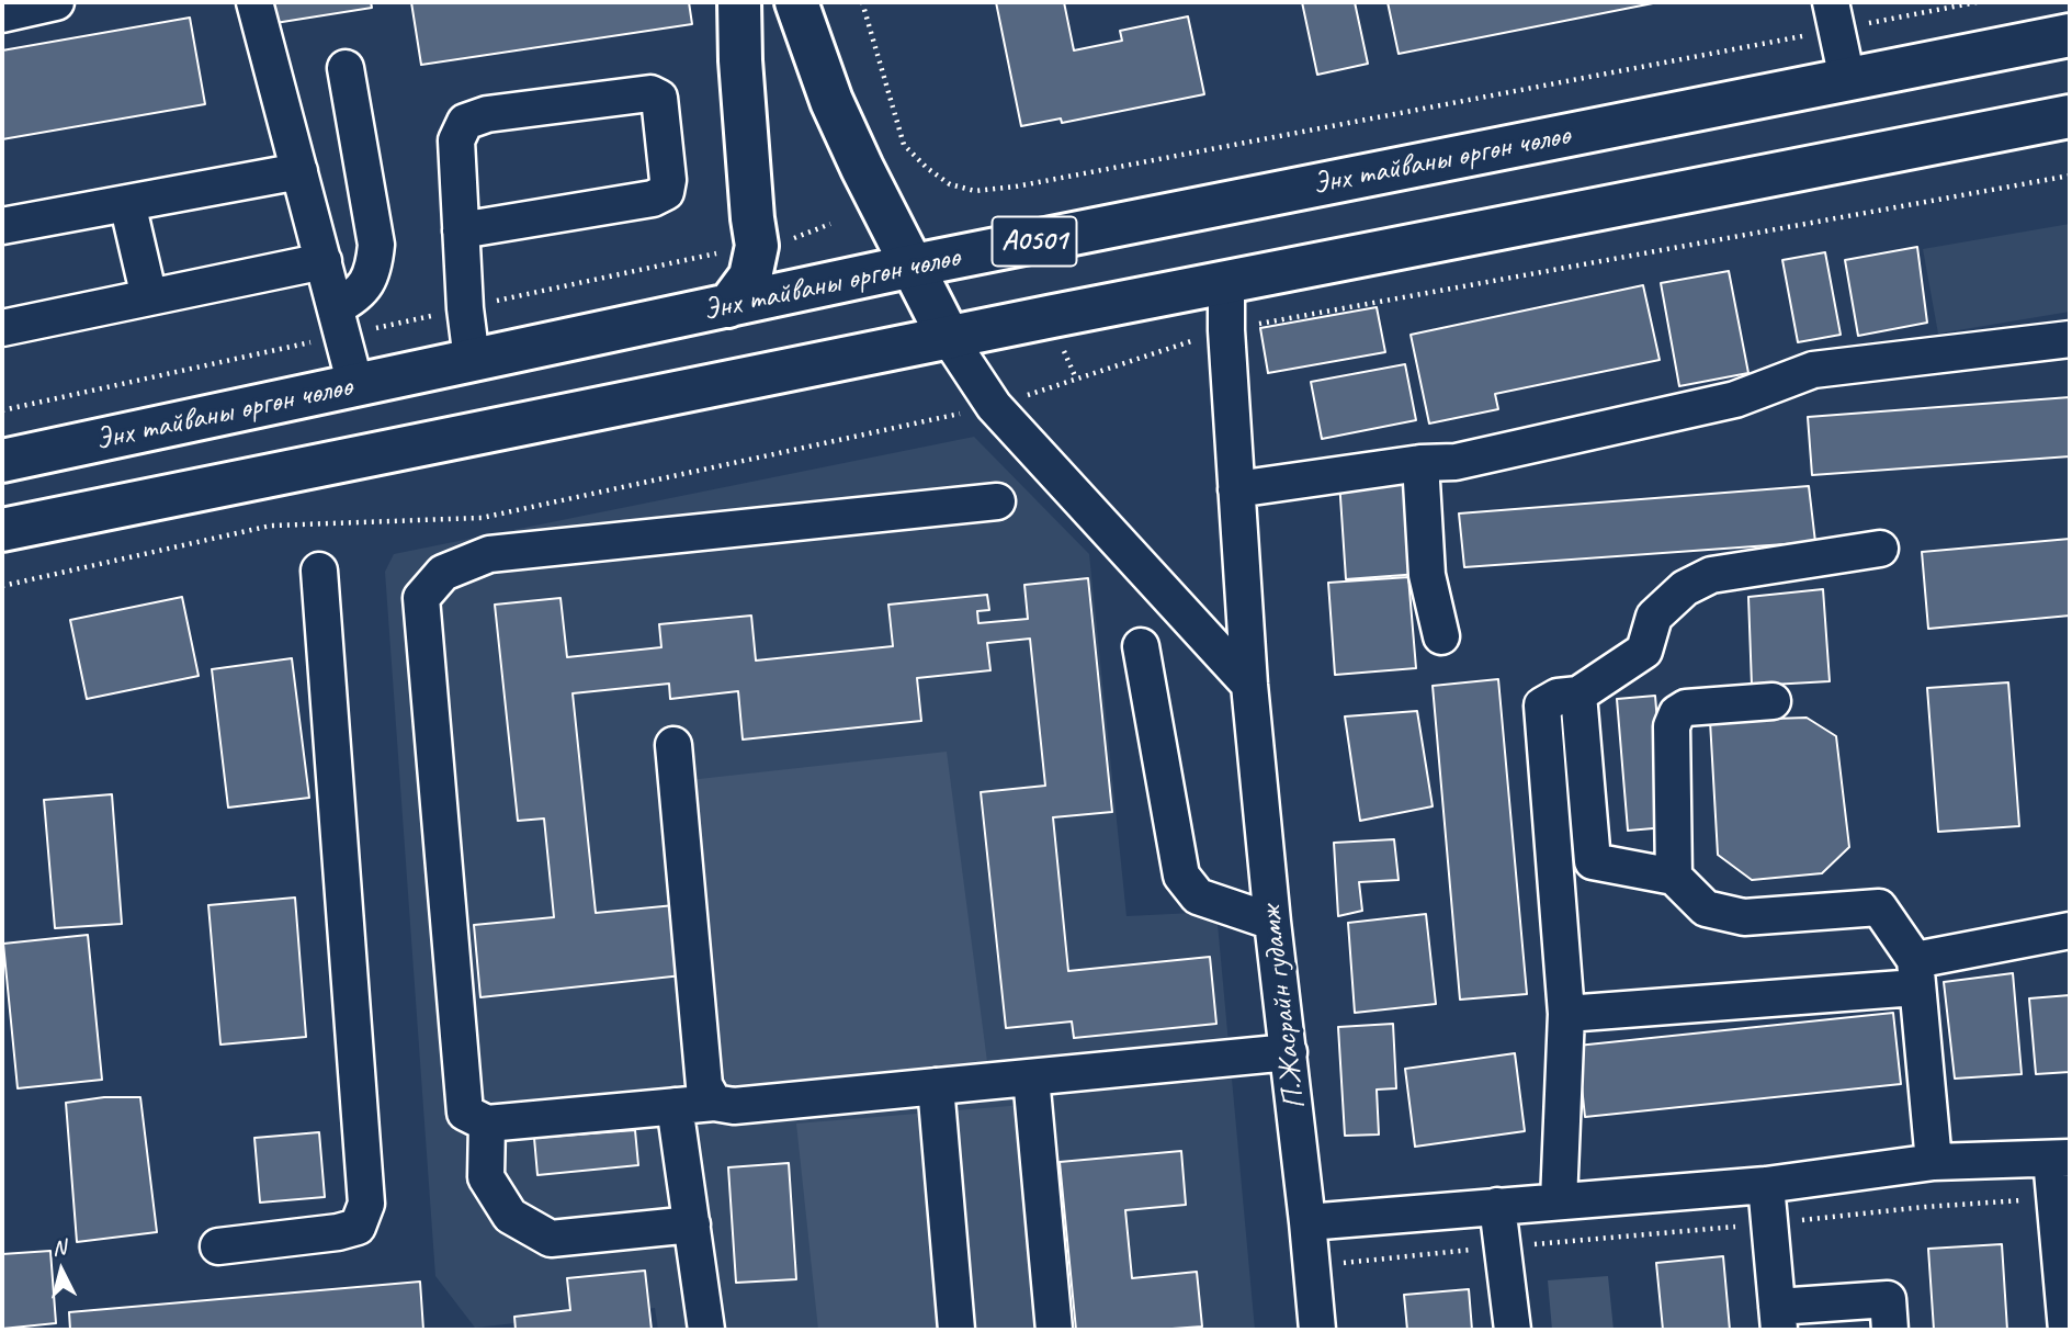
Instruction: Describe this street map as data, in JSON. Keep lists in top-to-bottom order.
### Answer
{
  "streets": {
    "main road": ["Энх тайваны өргөн чөлөө", "A0501"],
    "street": ["П.Жасрайн гудамж"]
  },
  "crossings": [
    ["A0501", "П.Жасрайн гудамж"]
  ],
  "north": "top"
}
